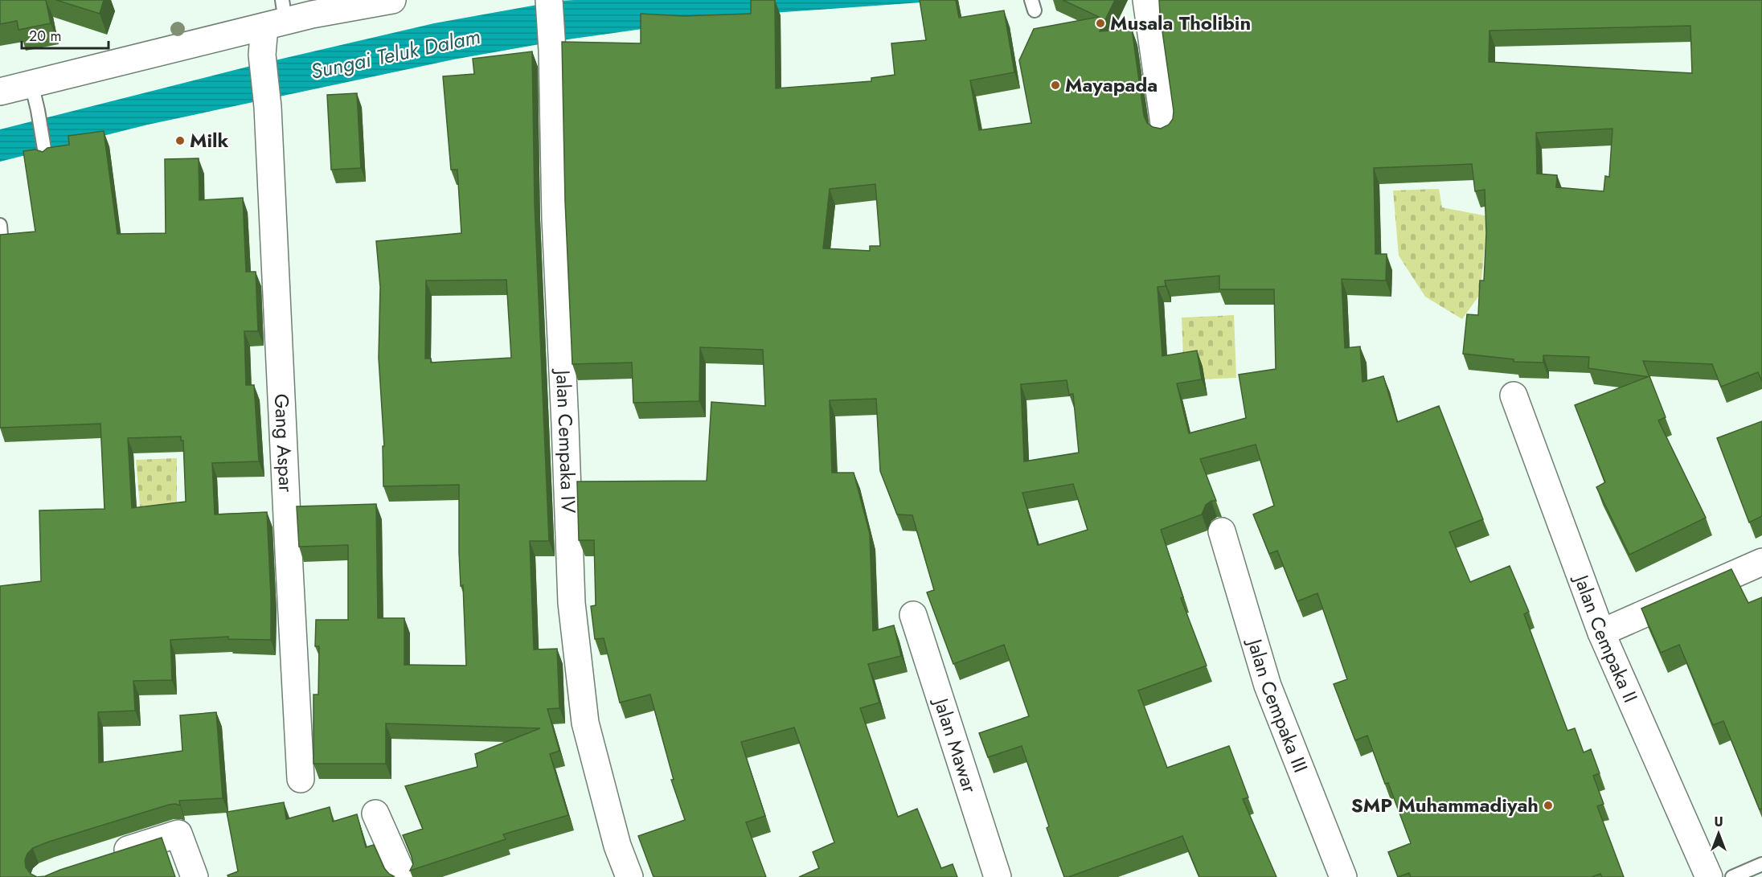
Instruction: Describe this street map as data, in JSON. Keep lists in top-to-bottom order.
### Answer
{
  "streets": {
    "main road": [
      "Jalan Cempaka IV",
      "Gang Aspar",
      "Jalan Cempaka II",
      "Jalan Cempaka III",
      "Jalan Mawar"
    ]
  },
  "water": ["Sungai Teluk Dalam"],
  "places": [
    "Musala Tholibin",
    "Mayapada",
    "Milk",
    "SMP Muhammadiyah"
  ],
  "scale_bar": "20 m",
  "north": "top"
}
